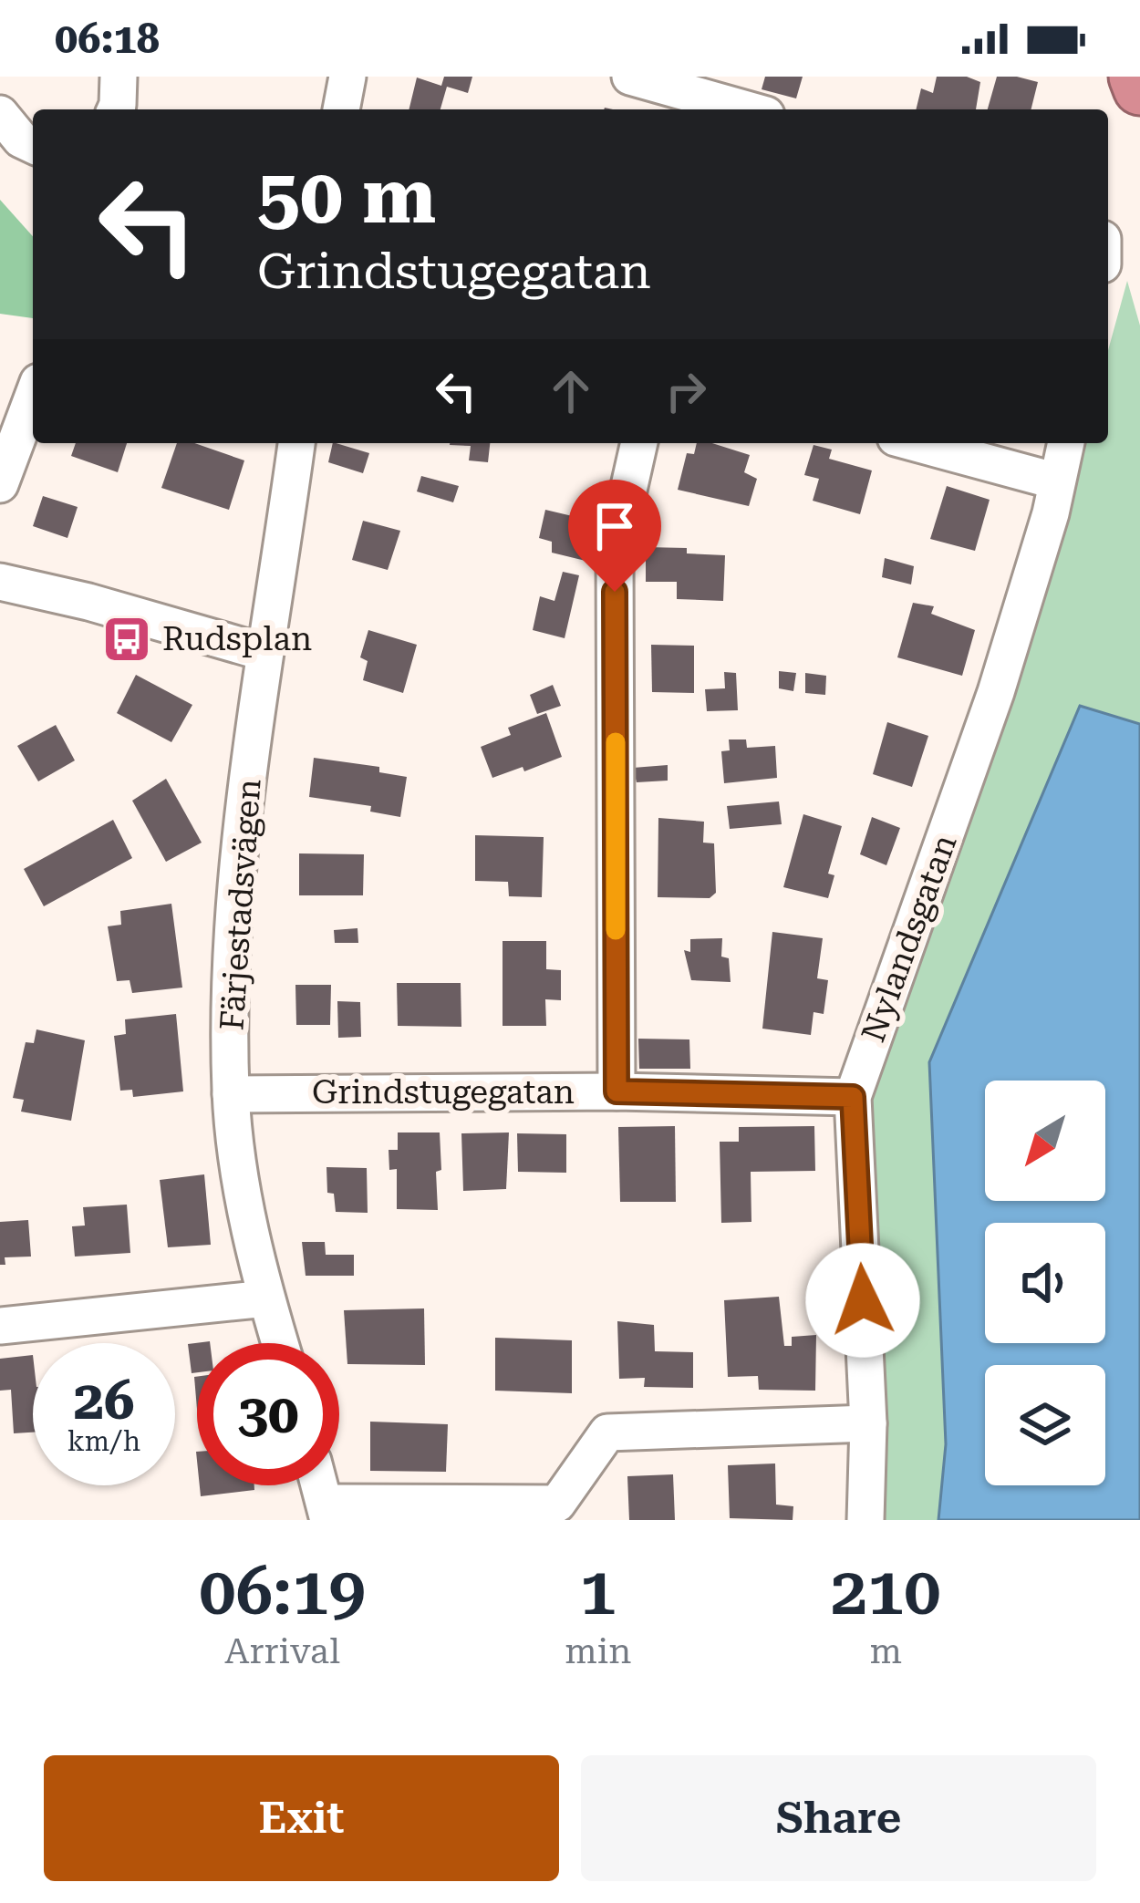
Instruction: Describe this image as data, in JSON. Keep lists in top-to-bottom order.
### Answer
{
  "streets": {
    "street": ["Färjestadsvägen", "Nylandsgatan", "Grindstugegatan"]
  },
  "crossings": [
    ["Färjestadsvägen", "Grindstugegatan"],
    ["Nylandsgatan", "Grindstugegatan"]
  ],
  "places": {
    "bus stop": ["Rudsplan"]
  },
  "north": "bottom left",
  "page": {
    "status": "06:18",
    "turn": ["50 m", "Grindstugegatan"],
    "speed": "26 km/h",
    "limit": "30",
    "eta": [
      "06:19",
      "Arrival",
      "1",
      "min",
      "210",
      "m"
    ],
    "buttons": ["Exit", "Share"]
  }
}
